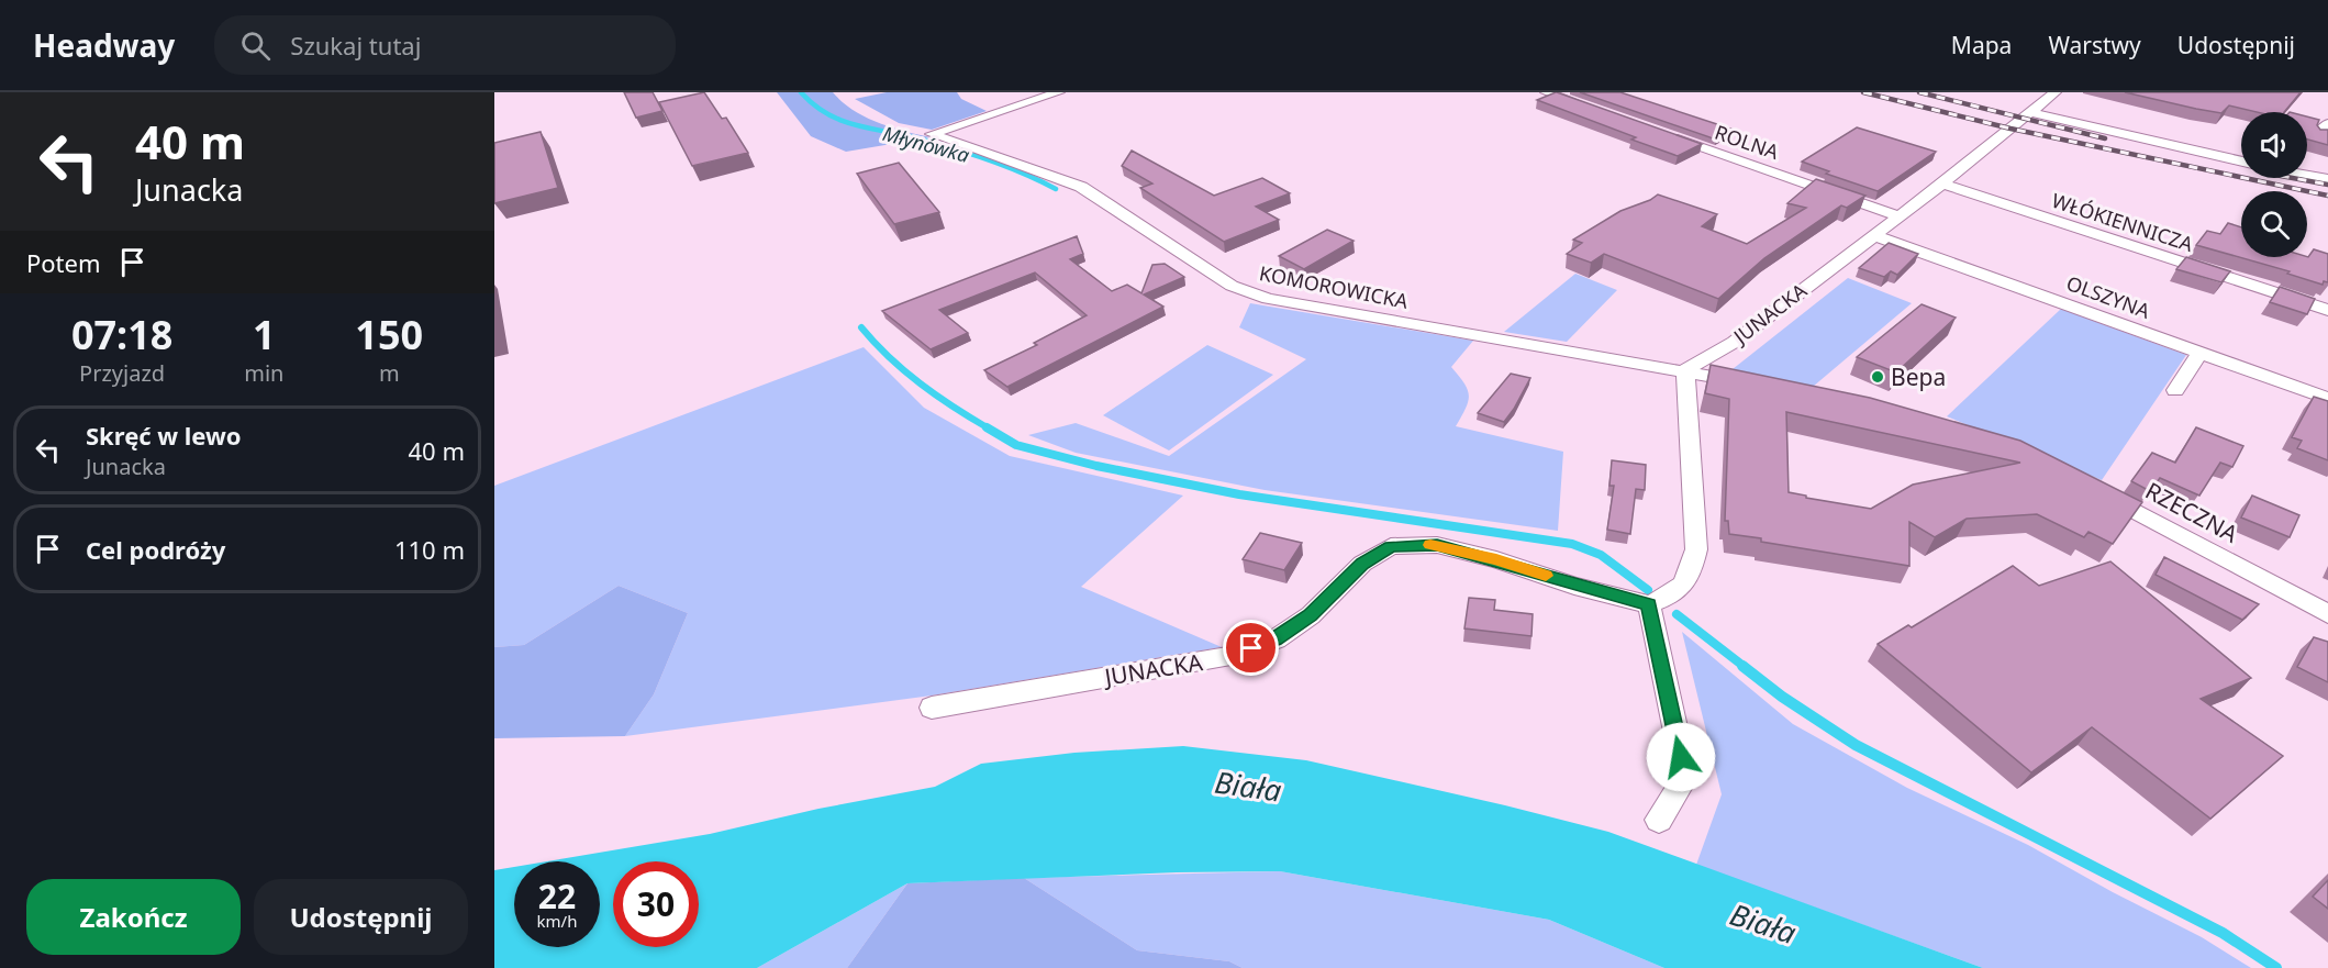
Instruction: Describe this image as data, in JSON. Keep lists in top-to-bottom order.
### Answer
{
  "streets": {
    "street": [
      "ROLNA",
      "WŁÓKIENNICZA",
      "KOMOROWICKA",
      "OLSZYNA",
      "JUNACKA",
      "RZECZNA"
    ]
  },
  "crossings": [
    ["ROLNA", "JUNACKA"],
    ["WŁÓKIENNICZA", "JUNACKA"],
    ["KOMOROWICKA", "JUNACKA"],
    ["OLSZYNA", "JUNACKA"]
  ],
  "water": ["Młynówka", "Biała"],
  "places": ["Bepa"],
  "page": {
    "header": "Headway",
    "search": "Szukaj tutaj",
    "nav": ["Mapa", "Warstwy", "Udostępnij"],
    "turn": ["40 m", "Junacka"],
    "then": "Potem",
    "eta": [
      "07:18",
      "Przyjazd",
      "1",
      "min",
      "150",
      "m"
    ],
    "list": [
      {
        "name": "Skręć w lewo",
        "note": "Junacka",
        "value": "40 m"
      },
      {
        "name": "Cel podróży",
        "value": "110 m"
      }
    ],
    "speed": "22 km/h",
    "limit": "30",
    "buttons": ["Zakończ", "Udostępnij"]
  }
}
